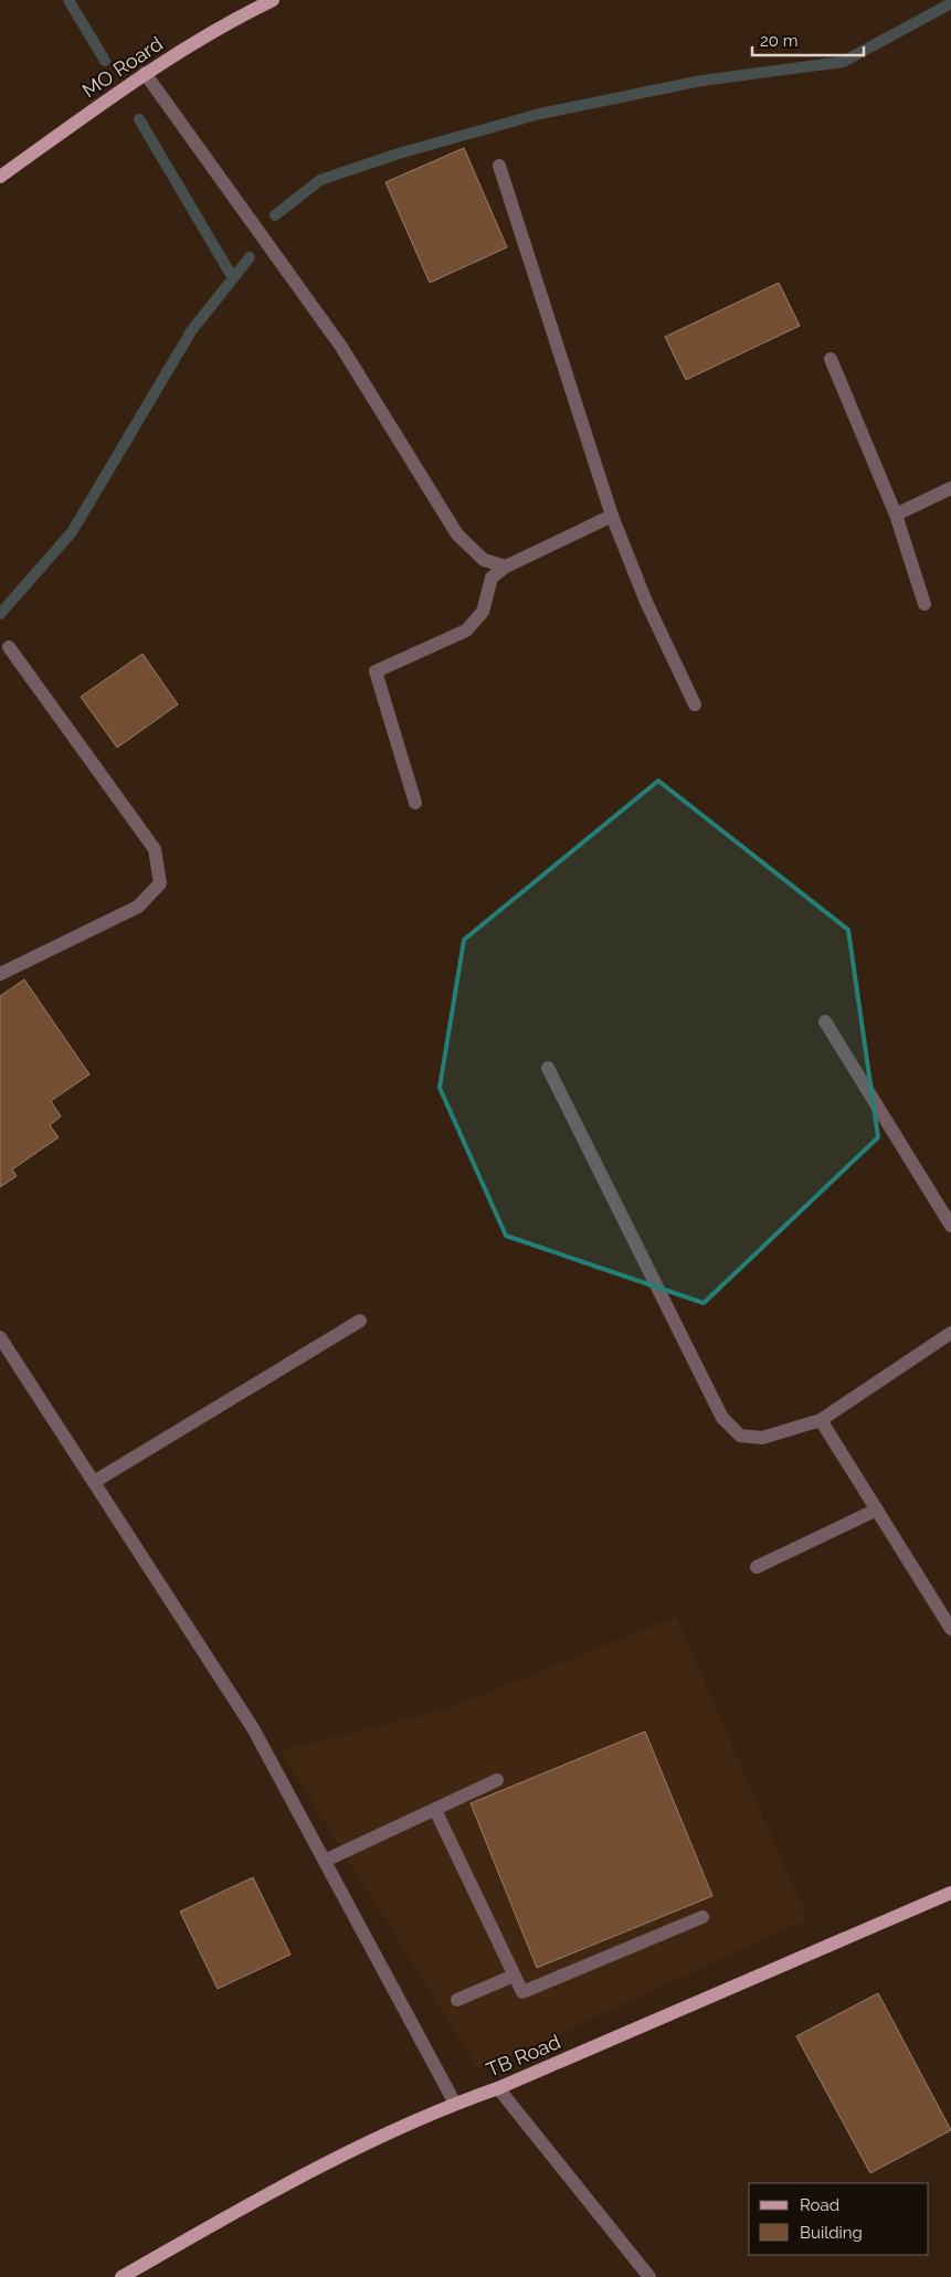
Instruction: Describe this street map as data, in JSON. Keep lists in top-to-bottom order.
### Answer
{
  "streets": {
    "main road": ["MO Roard", "TB Road"]
  },
  "legend": ["Road", "Building"],
  "scale_bar": "20 m"
}
